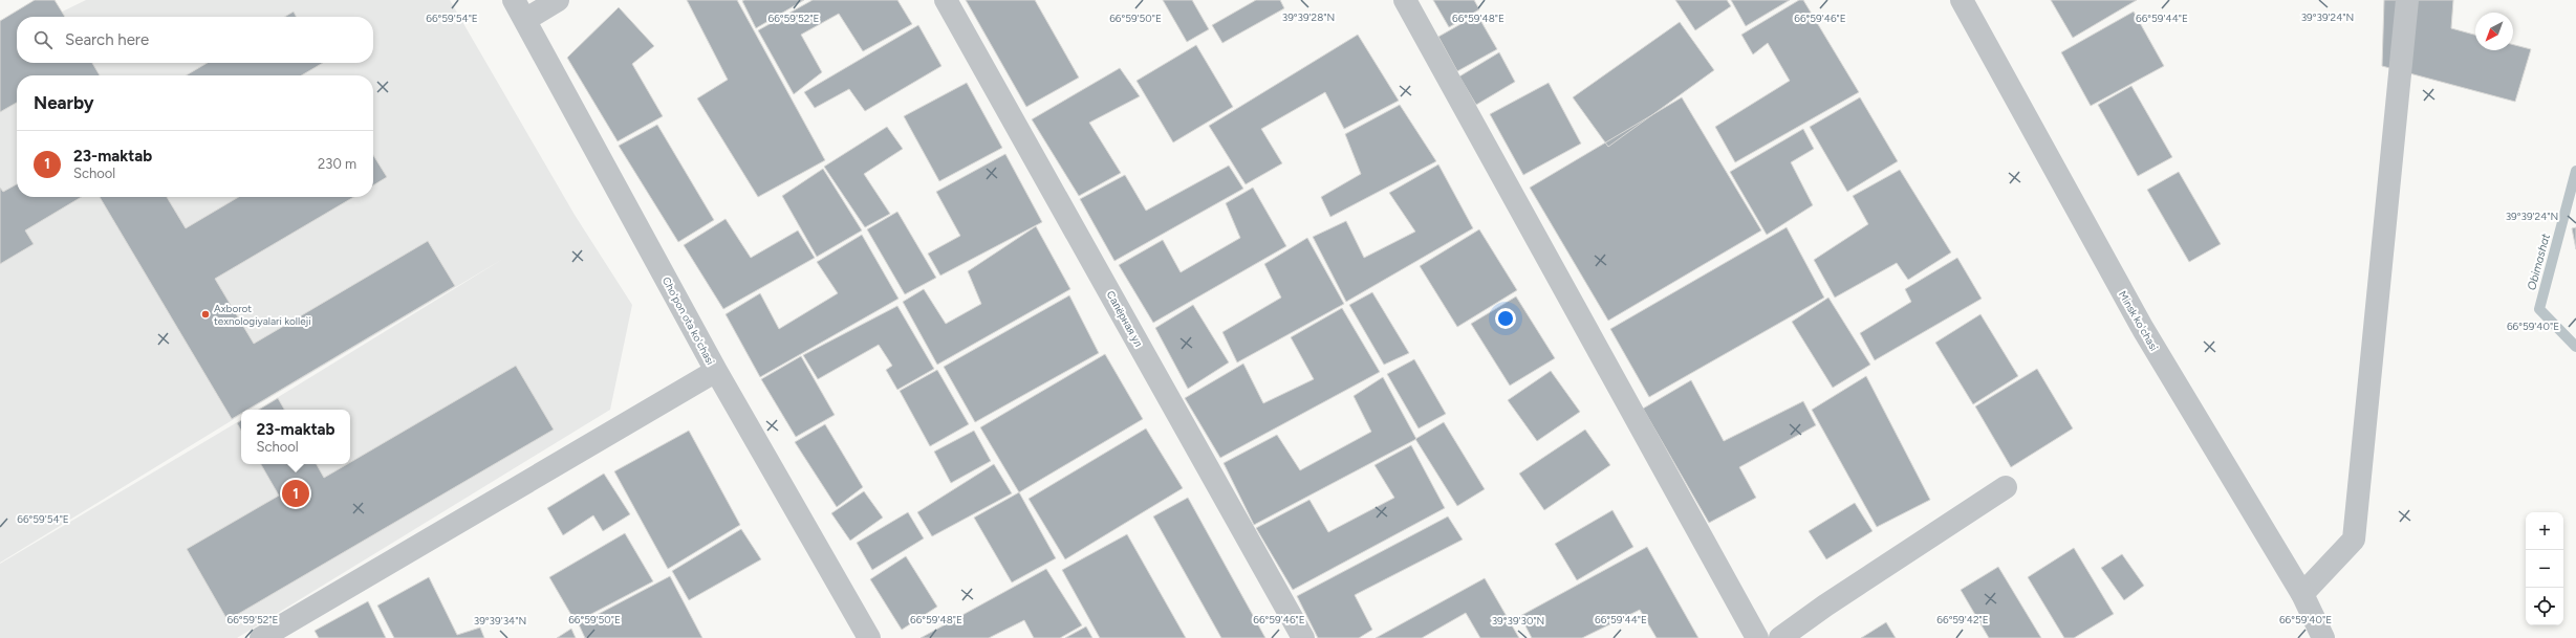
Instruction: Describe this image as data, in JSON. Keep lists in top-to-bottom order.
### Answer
{
  "streets": {
    "street": ["Сапёрная ул", "Cho'pon ota ko'chasi", "Minsk ko'chasi"]
  },
  "water": ["Obimashat"],
  "places": ["Axborot texnologiyalari kolleji"],
  "north": "bottom left",
  "page": {
    "search": "Search here",
    "heading": "Nearby",
    "list": [
      {
        "mark": "1",
        "name": "23-maktab",
        "note": "School",
        "value": "230 m"
      }
    ],
    "popup": ["23-maktab", "School"],
    "pins": "1",
    "map_buttons": ["+", "−"]
  },
  "coordinates": [
    "39°39'28\"N",
    "39°39'24\"N",
    "66°59'54\"E",
    "66°59'52\"E",
    "66°59'50\"E",
    "66°59'48\"E",
    "66°59'46\"E",
    "66°59'44\"E",
    "66°59'40\"E",
    "66°59'42\"E",
    "39°39'34\"N",
    "39°39'30\"N"
  ]
}
